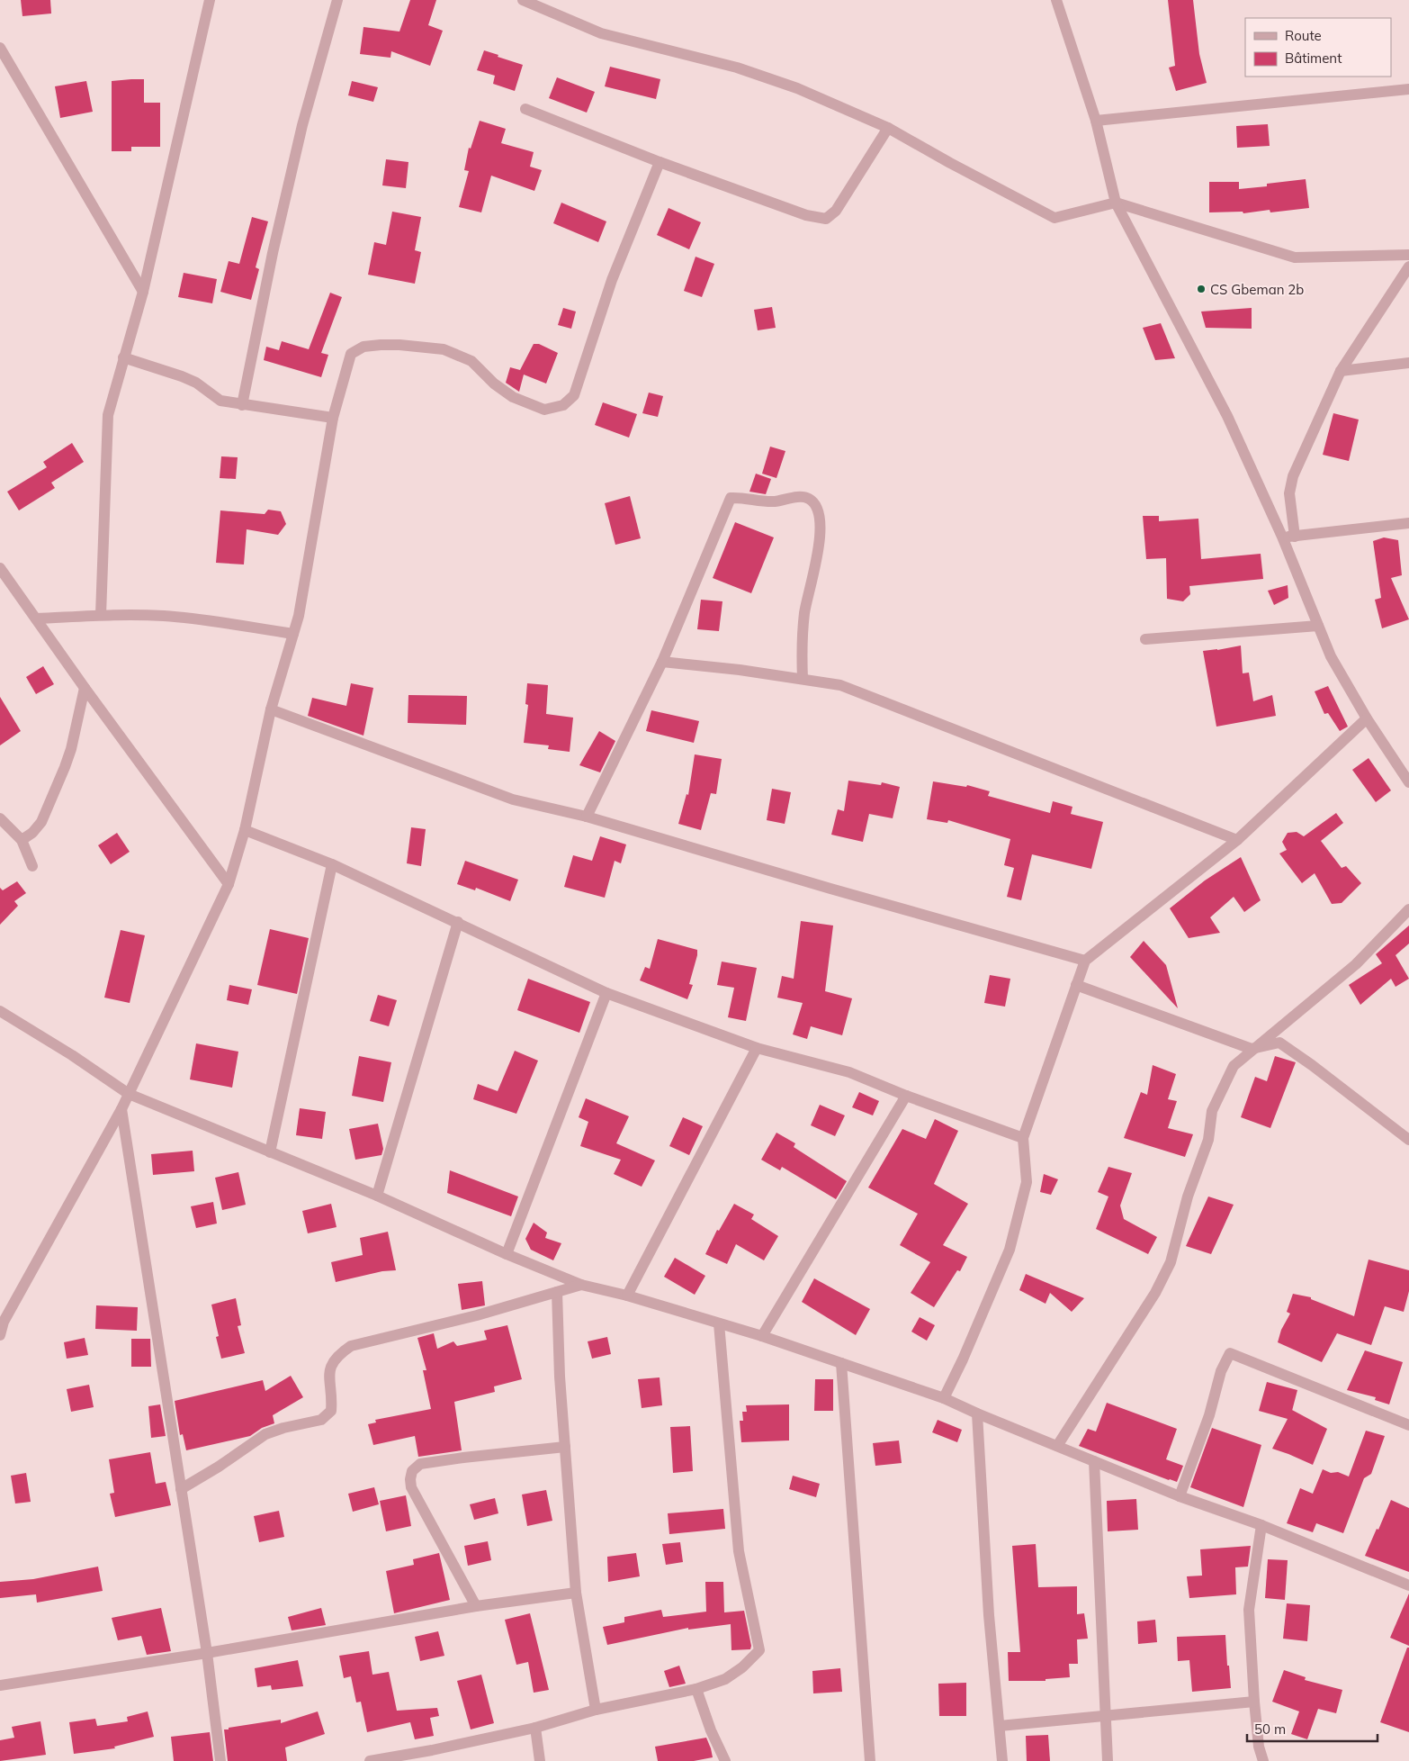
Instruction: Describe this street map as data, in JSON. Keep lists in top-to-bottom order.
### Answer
{
  "places": ["CS Gbeman 2b"],
  "legend": ["Route", "Bâtiment"],
  "scale_bar": "50 m"
}
